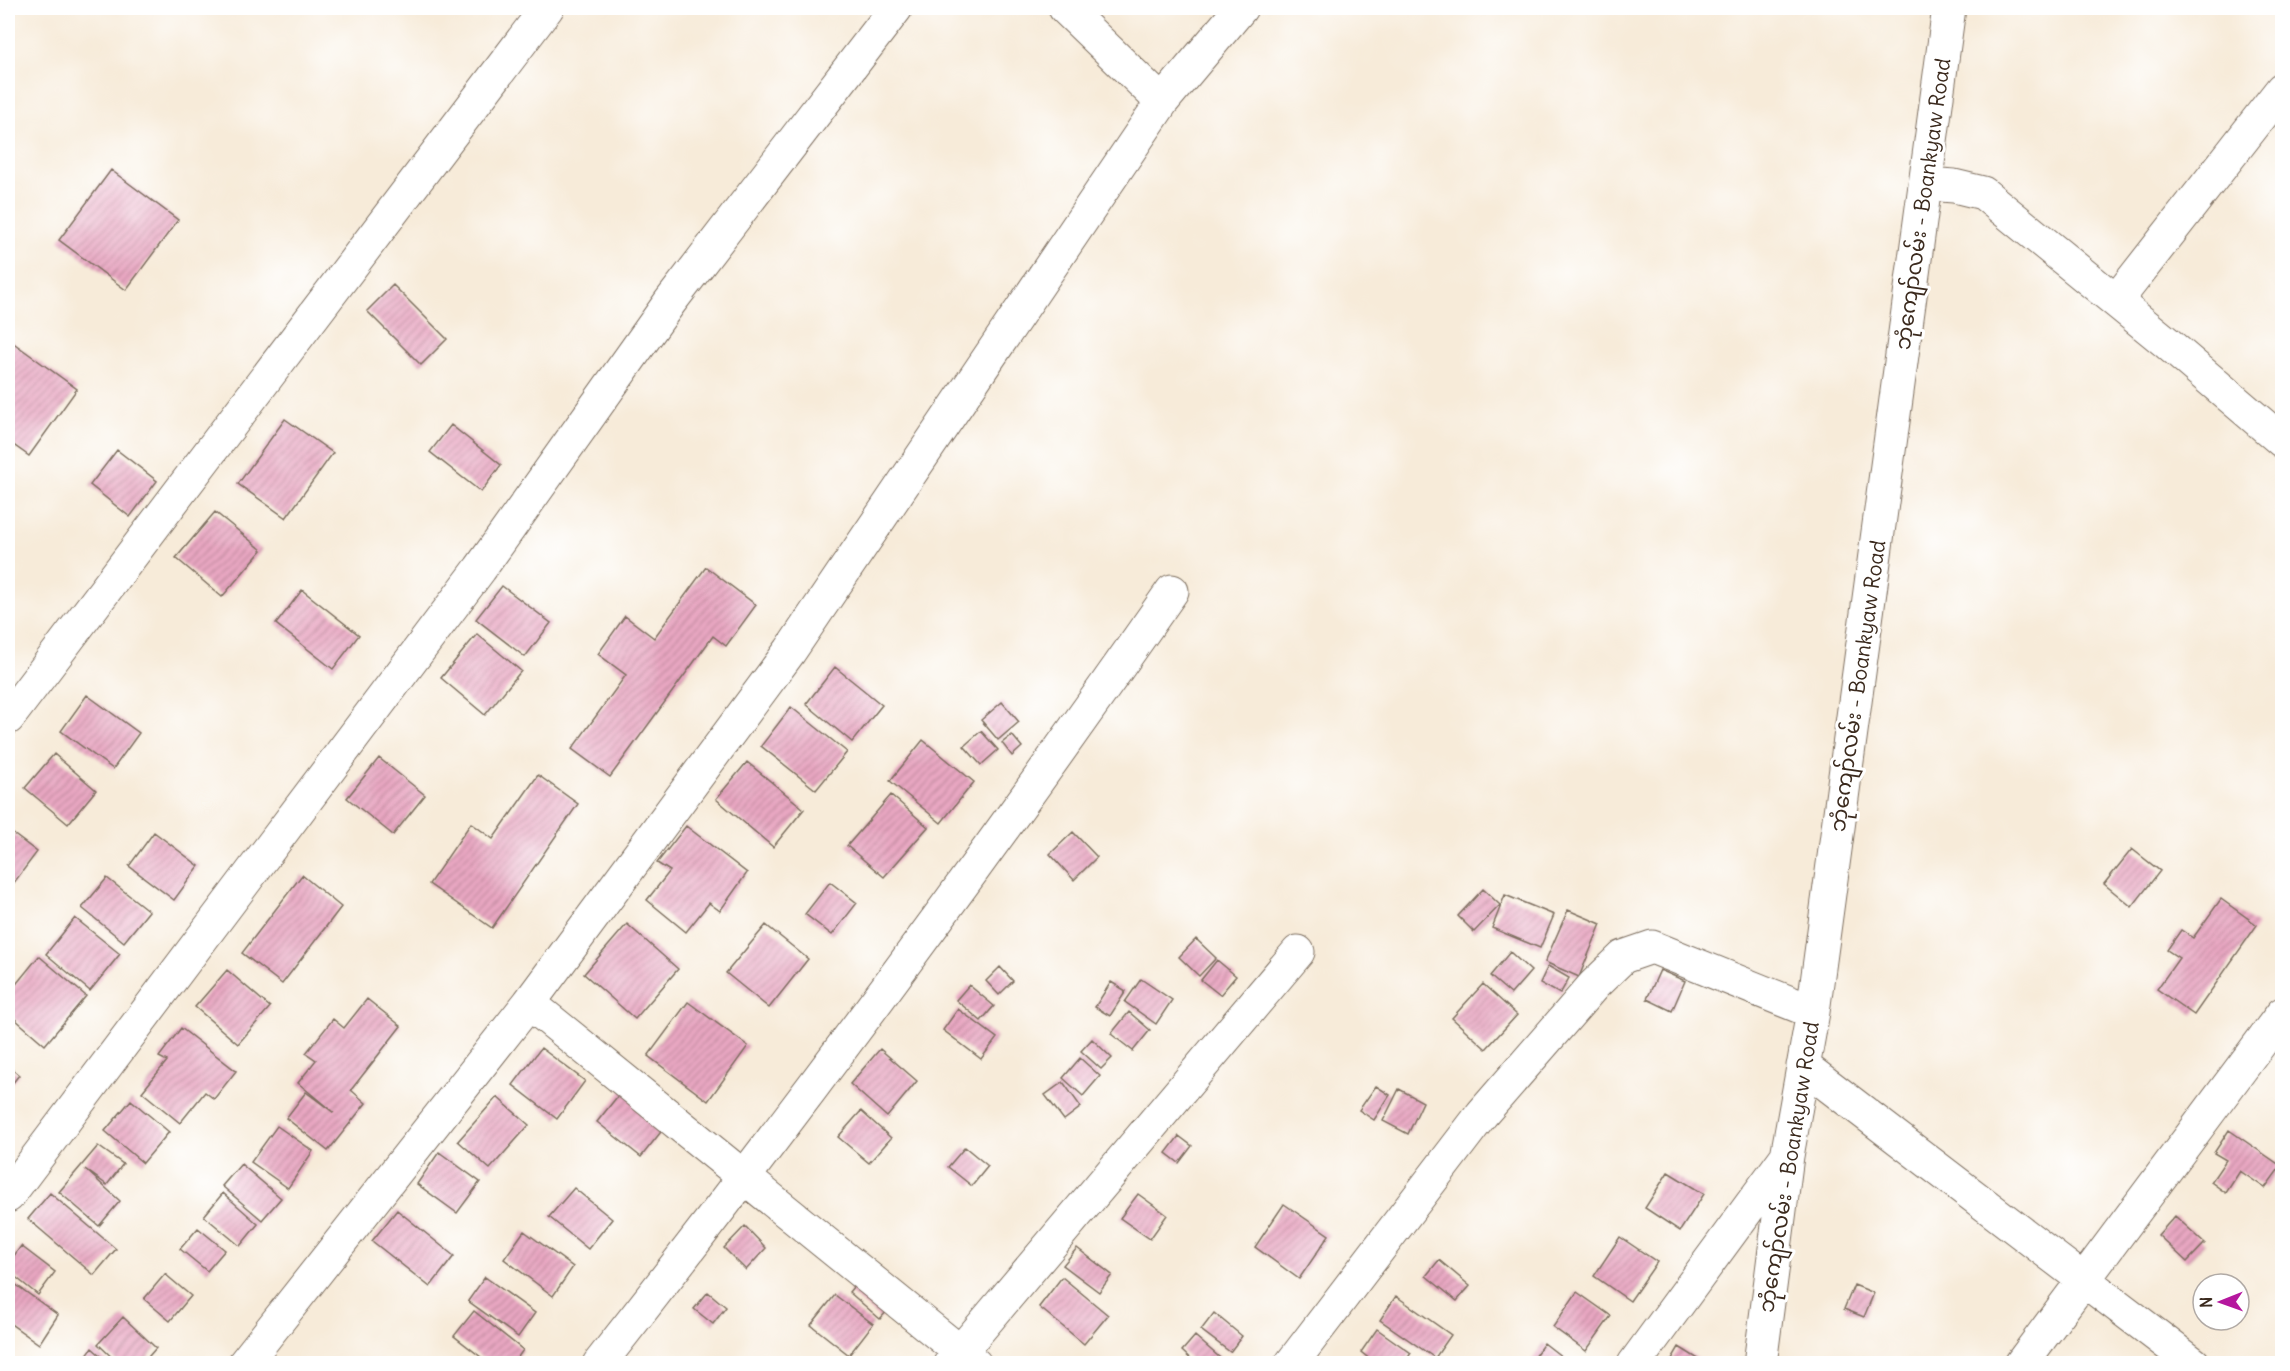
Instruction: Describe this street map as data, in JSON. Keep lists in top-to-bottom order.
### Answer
{
  "streets": {
    "street": ["ဘုံကျော်လမ်း - Boankyaw Road"]
  },
  "north": "left"
}
